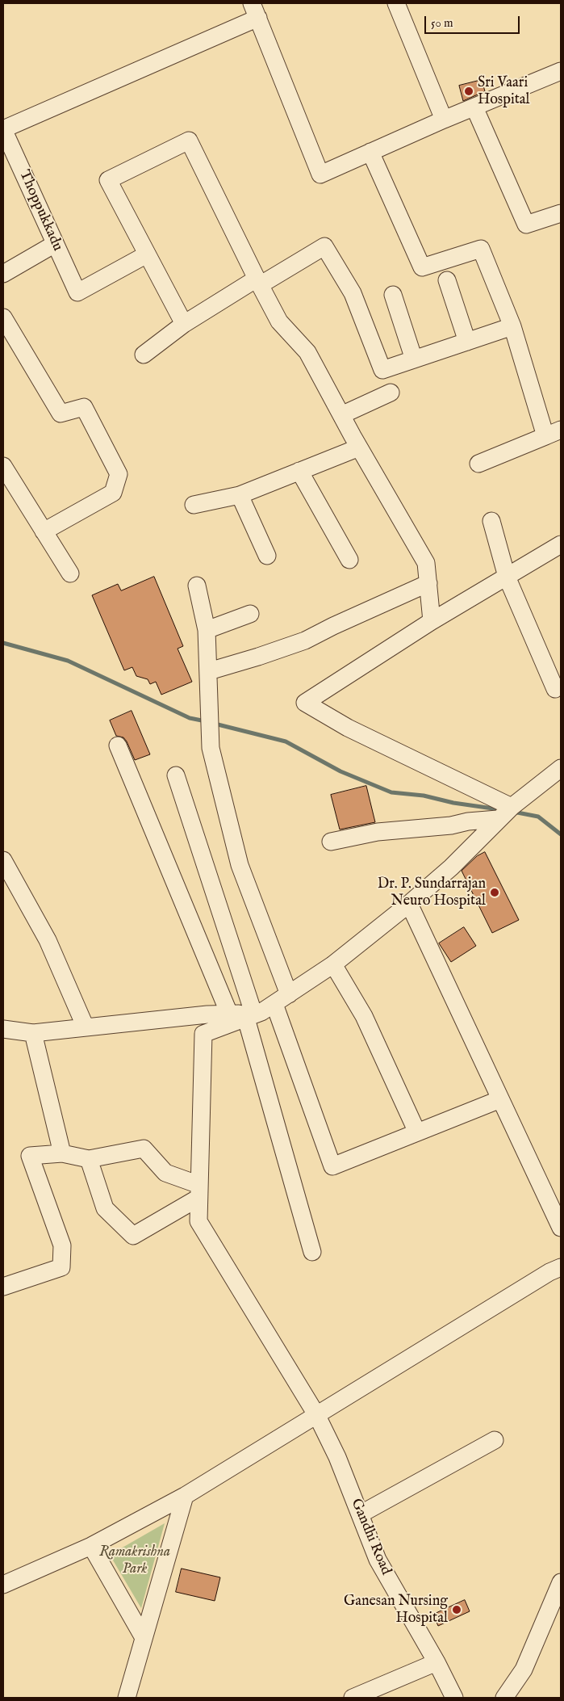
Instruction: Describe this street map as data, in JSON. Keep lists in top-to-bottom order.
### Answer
{
  "streets": {
    "street": ["Thoppukkadu", "Gandhi Road"]
  },
  "parks": ["Ramakrishna Park"],
  "places": ["Sri Vaari Hospital", "Dr. P. Sundarrajan Neuro Hospital", "Ganesan Nursing Hospital"],
  "scale_bar": "50 m"
}
